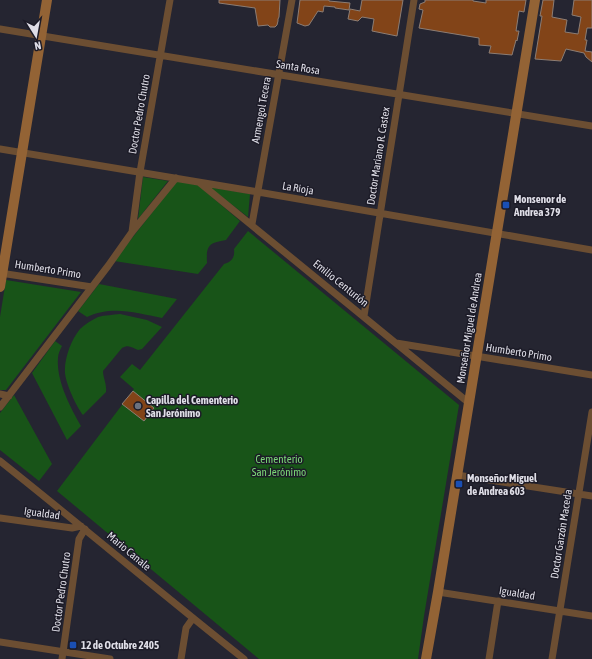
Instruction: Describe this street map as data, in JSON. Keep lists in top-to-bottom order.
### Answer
{
  "streets": {
    "main road": ["Monseñor Miguel de Andrea"],
    "street": [
      "Santa Rosa",
      "Armengol Tecera",
      "Doctor Pedro Chutro",
      "Doctor Mariano R. Castex",
      "La Rioja",
      "Humberto Primo",
      "Emilio Centurión",
      "Igualdad",
      "Doctor Garzón Maceda",
      "Mario Canale"
    ]
  },
  "crossings": [
    ["Santa Rosa", "Armengol Tecera"],
    ["Santa Rosa", "Doctor Pedro Chutro"],
    ["Santa Rosa", "Doctor Mariano R. Castex"],
    ["Santa Rosa", "Monseñor Miguel de Andrea"],
    ["Armengol Tecera", "La Rioja"],
    ["Armengol Tecera", "Emilio Centurión"],
    ["Doctor Pedro Chutro", "La Rioja"],
    ["Doctor Pedro Chutro", "Humberto Primo"],
    ["Doctor Pedro Chutro", "Igualdad"],
    ["Doctor Pedro Chutro", "Mario Canale"],
    ["Doctor Mariano R. Castex", "La Rioja"],
    ["Doctor Mariano R. Castex", "Emilio Centurión"],
    ["La Rioja", "Emilio Centurión"],
    ["La Rioja", "Monseñor Miguel de Andrea"],
    ["Humberto Primo", "Emilio Centurión"],
    ["Humberto Primo", "Monseñor Miguel de Andrea"],
    ["Emilio Centurión", "Monseñor Miguel de Andrea"],
    ["Monseñor Miguel de Andrea", "Igualdad"],
    ["Igualdad", "Doctor Garzón Maceda"],
    ["Igualdad", "Mario Canale"]
  ],
  "parks": ["Cementerio San Jerónimo"],
  "places": {
    "transit": ["Monsenor de Andrea 379", "Monseñor Miguel de Andrea 603", "12 de Octubre 2405"],
    "other": ["Capilla del Cementerio San Jerónimo"]
  },
  "north": "bottom"
}
